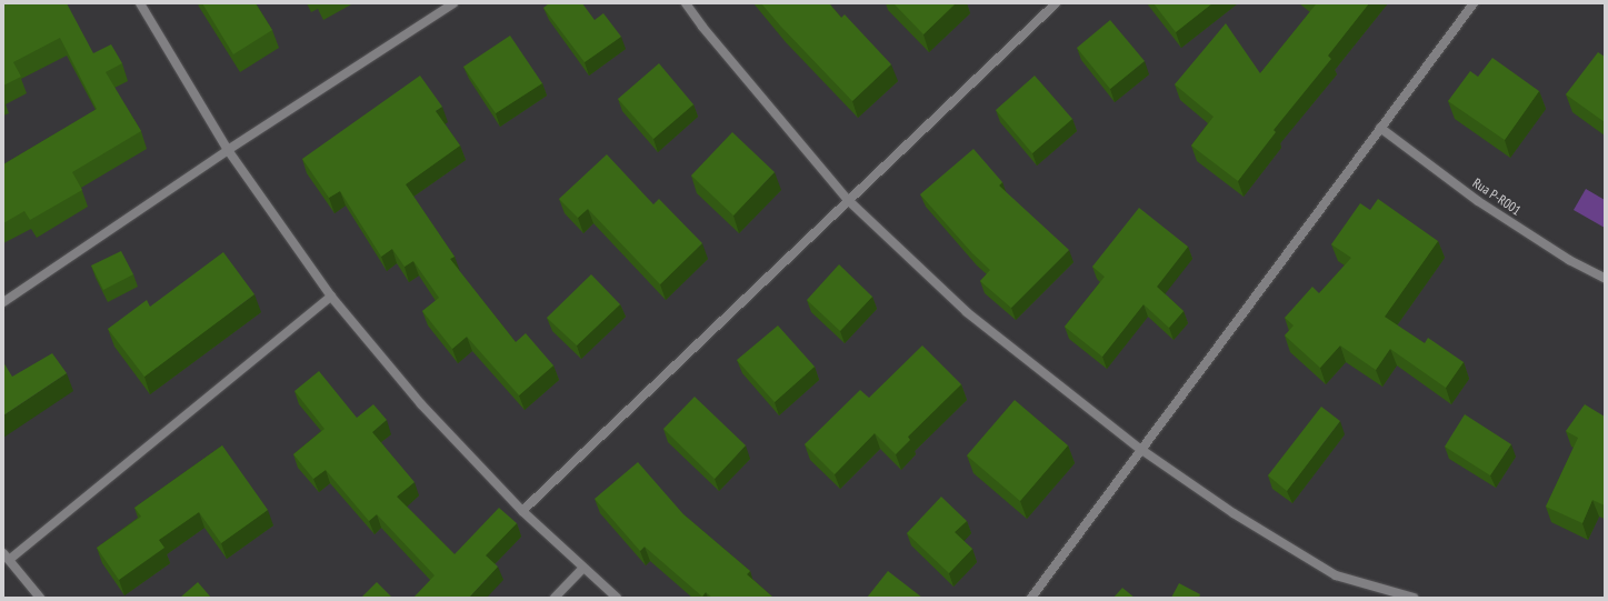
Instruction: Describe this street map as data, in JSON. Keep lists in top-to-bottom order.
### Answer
{
  "streets": {
    "street": ["Rua P-R001"]
  }
}
